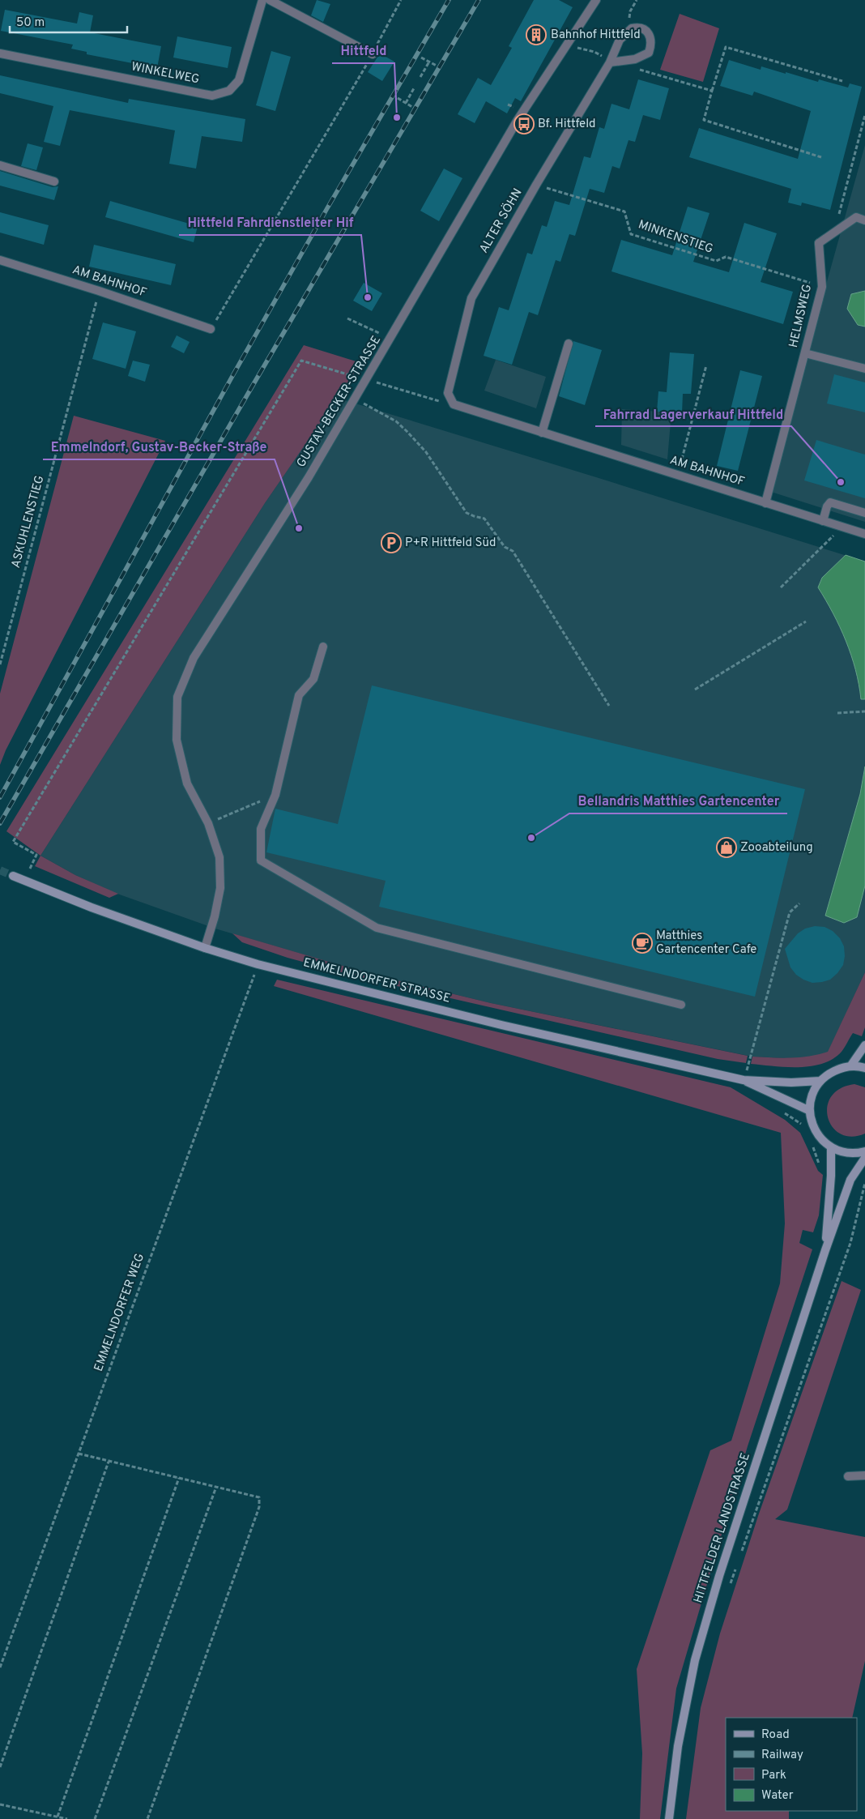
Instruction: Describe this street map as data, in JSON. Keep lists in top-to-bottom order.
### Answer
{
  "streets": {
    "main road": ["EMMELNDORFER STRASSE", "HITTFELDER LANDSTRASSE"],
    "street": [
      "WINKELWEG",
      "ALTER SÖHN",
      "AM BAHNHOF",
      "HELMSWEG",
      "GUSTAV-BECKER-STRASSE"
    ],
    "path": ["MINKENSTIEG", "ASKUHLENSTIEG", "EMMELNDORFER WEG"]
  },
  "crossings": [
    ["ALTER SÖHN", "MINKENSTIEG"],
    ["ALTER SÖHN", "AM BAHNHOF"],
    ["MINKENSTIEG", "HELMSWEG"],
    ["AM BAHNHOF", "HELMSWEG"],
    ["AM BAHNHOF", "ASKUHLENSTIEG"],
    ["GUSTAV-BECKER-STRASSE", "EMMELNDORFER STRASSE"],
    ["EMMELNDORFER STRASSE", "EMMELNDORFER WEG"]
  ],
  "places": {
    "building": ["Bahnhof Hittfeld"],
    "other": [
      "Hittfeld",
      "Hittfeld Fahrdienstleiter Hif",
      "Fahrrad Lagerverkauf Hittfeld",
      "Emmelndorf, Gustav-Becker-Straße",
      "Bellandris Matthies Gartencenter"
    ],
    "bus stop": ["Bf. Hittfeld"],
    "parking": ["P+R Hittfeld Süd"],
    "shop": ["Zooabteilung"],
    "cafe": ["Matthies Gartencenter Cafe"]
  },
  "legend": [
    "Road",
    "Railway",
    "Park",
    "Water"
  ],
  "scale_bar": "50 m"
}
